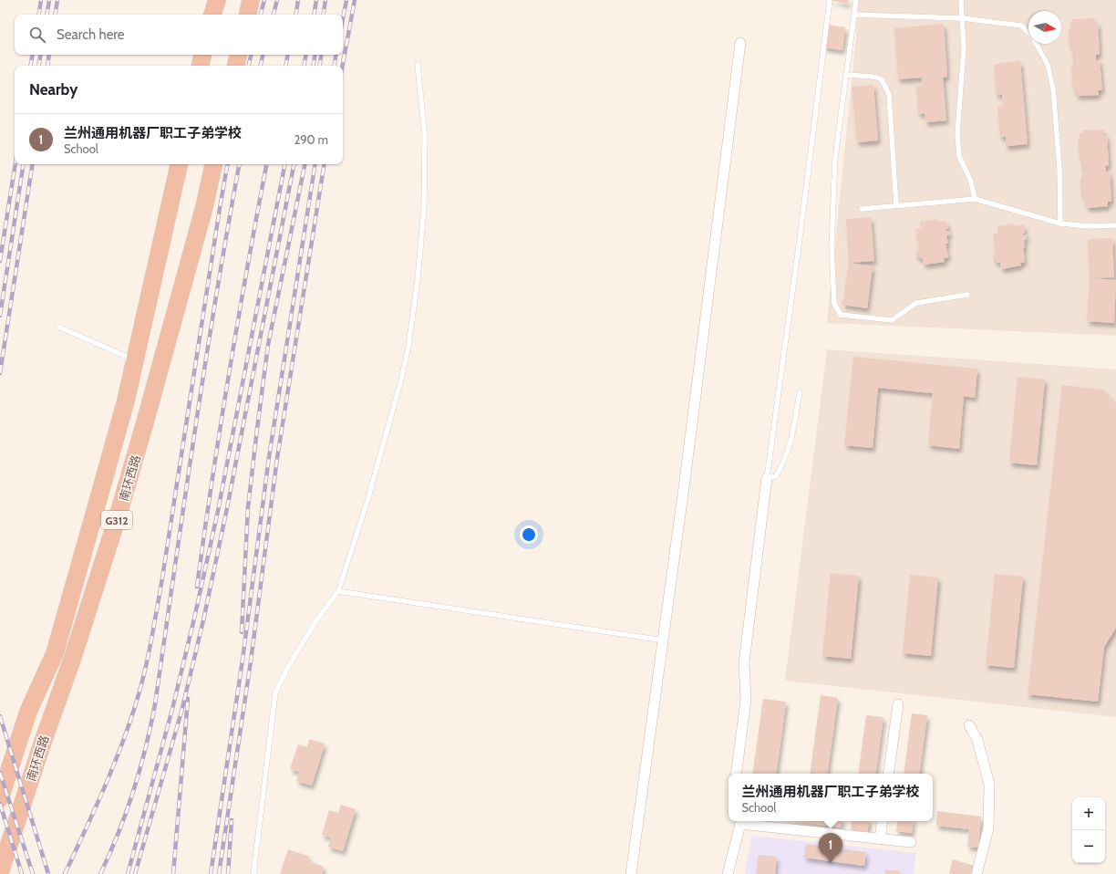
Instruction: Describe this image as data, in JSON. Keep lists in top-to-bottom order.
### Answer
{
  "streets": {
    "highway": ["南环西路", "G312"]
  },
  "north": "right",
  "page": {
    "search": "Search here",
    "heading": "Nearby",
    "list": [
      {
        "mark": "1",
        "name": "兰州通用机器厂职工子弟学校",
        "note": "School",
        "value": "290 m"
      }
    ],
    "popup": ["兰州通用机器厂职工子弟学校", "School"],
    "map_buttons": ["+", "−"],
    "pins": "1"
  }
}
